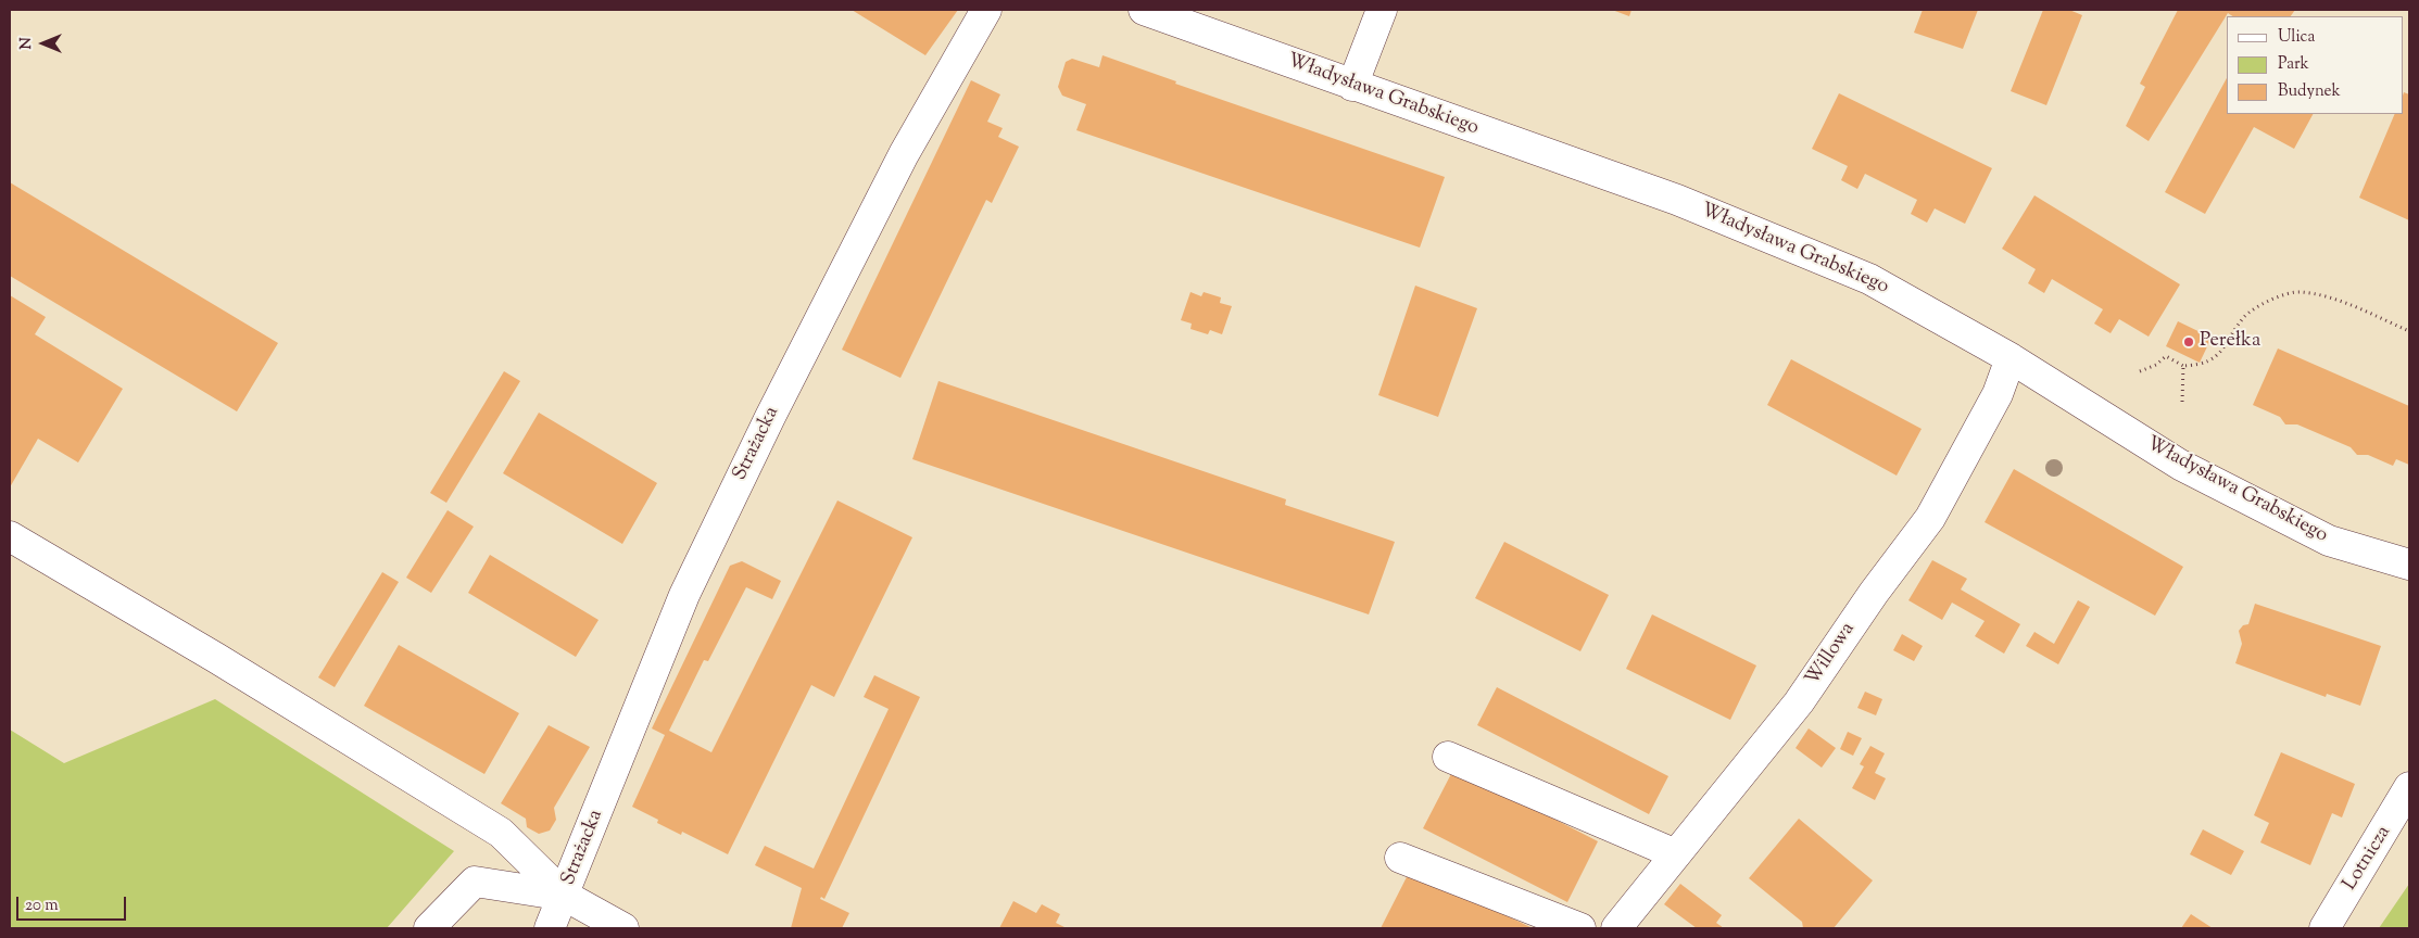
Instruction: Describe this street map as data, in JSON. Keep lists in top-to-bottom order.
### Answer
{
  "streets": {
    "street": [
      "Władysława Grabskiego",
      "Strażacka",
      "Willowa",
      "Lotnicza"
    ]
  },
  "crossings": [
    ["Władysława Grabskiego", "Willowa"]
  ],
  "places": ["Perełka"],
  "legend": ["Ulica", "Park", "Budynek"],
  "scale_bar": "20 m",
  "north": "left"
}
